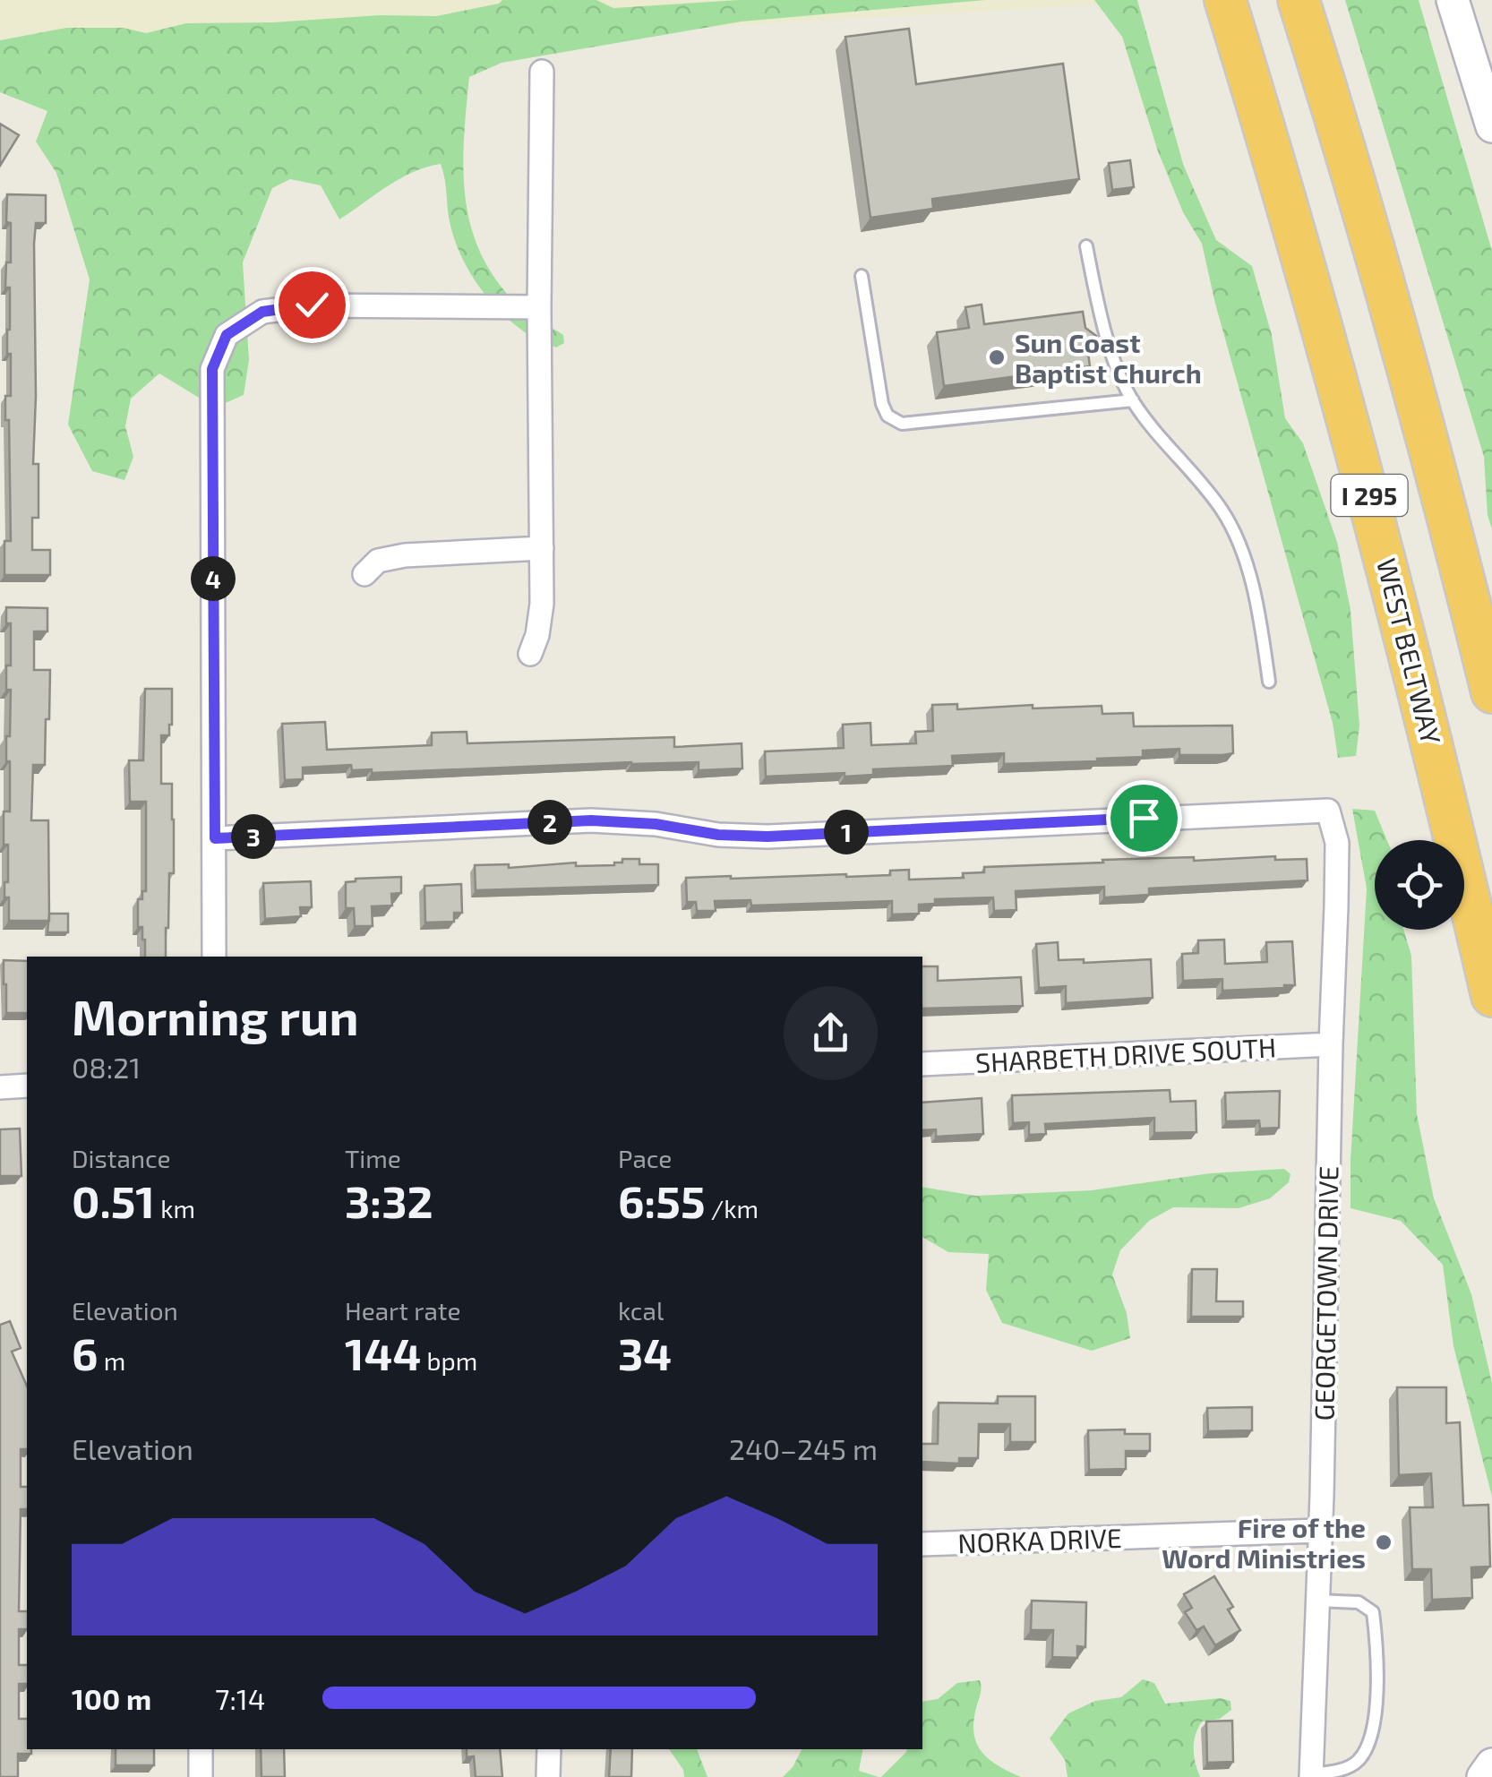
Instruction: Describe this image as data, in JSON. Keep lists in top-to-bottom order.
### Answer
{
  "streets": {
    "highway": ["I 295", "WEST BELTWAY"],
    "street": ["SHARBETH DRIVE SOUTH", "GEORGETOWN DRIVE", "NORKA DRIVE"]
  },
  "crossings": [
    ["SHARBETH DRIVE SOUTH", "GEORGETOWN DRIVE"],
    ["GEORGETOWN DRIVE", "NORKA DRIVE"]
  ],
  "places": ["Sun Coast Baptist Church", "Fire of the Word Ministries"],
  "page": {
    "pins": [
      "4",
      "2",
      "1",
      "3"
    ],
    "heading": ["Morning run", "08:21"],
    "stats": [
      ["Distance", "0.51 km"],
      ["Time", "3:32"],
      ["Pace", "6:55 /km"],
      ["Elevation", "6 m"],
      ["Heart rate", "144 bpm"],
      ["kcal", "34"]
    ],
    "chart": ["Elevation", "240–245 m"],
    "list": [
      {
        "name": "100 m",
        "note": "7:14"
      }
    ]
  }
}
